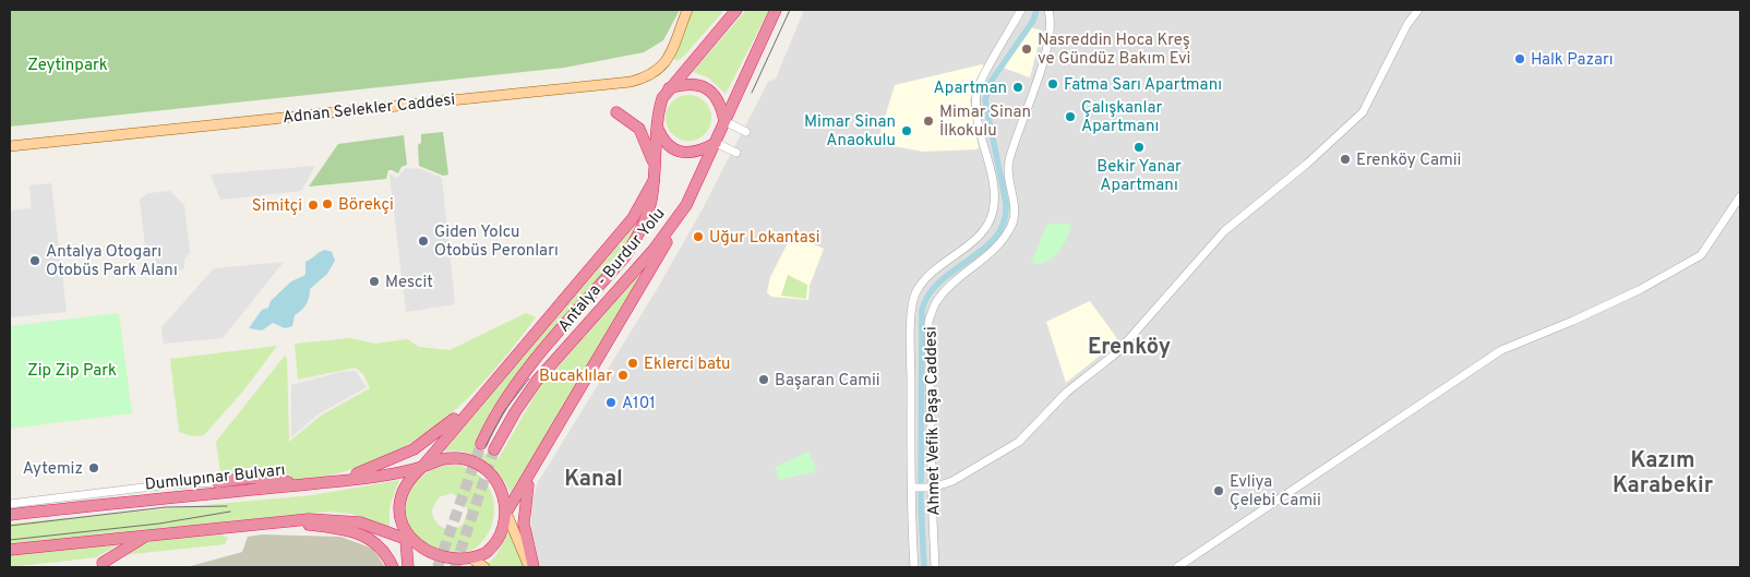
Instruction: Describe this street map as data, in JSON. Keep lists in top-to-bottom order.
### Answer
{
  "streets": {
    "highway": ["Antalya - Burdur Yolu", "Dumlupınar Bulvarı"],
    "main road": ["Adnan Selekler Caddesi"],
    "street": ["Ahmet Vefik Paşa Caddesi"]
  },
  "districts": ["Erenköy", "Kazım Karabekir", "Kanal"],
  "parks": ["Zeytinpark", "Zip Zip Park"],
  "places": [
    "Nasreddin Hoca Kreş ve Gündüz Bakım Evi",
    "Halk Pazarı",
    "Fatma Sarı Apartmanı",
    "Apartman",
    "Çalışkanlar Apartmanı",
    "Mimar Sinan İlkokulu",
    "Mimar Sinan Anaokulu",
    "Bekir Yanar Apartmanı",
    "Erenköy Camii",
    "Börekçi",
    "Simitçi",
    "Uğur Lokantasi",
    "Giden Yolcu Otobüs Peronları",
    "Antalya Otogarı Otobüs Park Alanı",
    "Mescit",
    "Eklerci batu",
    "Bucaklılar",
    "Başaran Camii",
    "A101",
    "Aytemiz",
    "Evliya Çelebi Camii"
  ]
}
